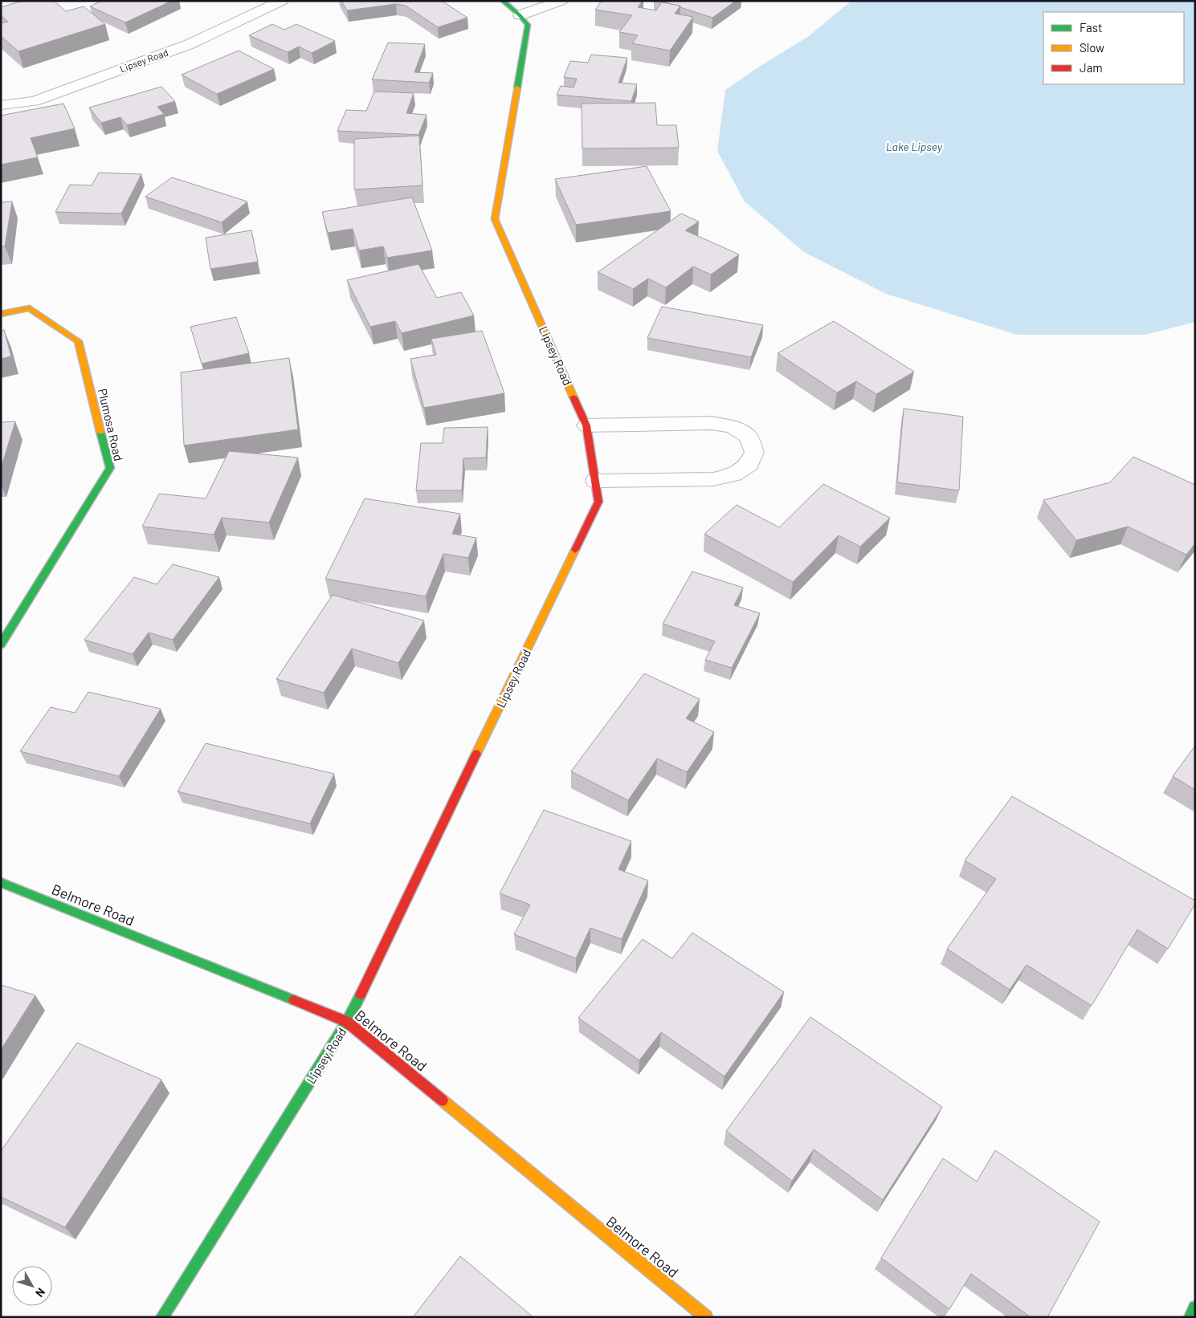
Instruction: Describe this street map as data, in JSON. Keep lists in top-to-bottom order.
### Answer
{
  "streets": {
    "street": ["Lipsey Road", "Plumosa Road", "Belmore Road"]
  },
  "crossings": [
    ["Lipsey Road", "Belmore Road"]
  ],
  "water": ["Lake Lipsey"],
  "legend": ["Fast", "Slow", "Jam"],
  "north": "bottom right"
}
